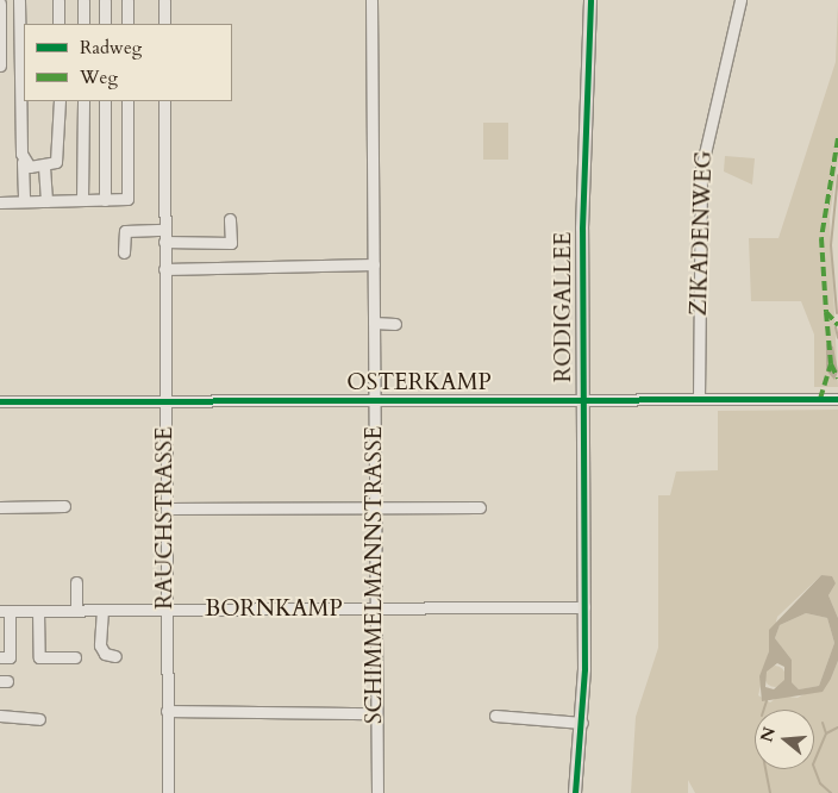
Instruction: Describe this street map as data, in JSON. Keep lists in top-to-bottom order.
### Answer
{
  "streets": {
    "main road": ["RODIGALLEE"],
    "street": [
      "ZIKADENWEG",
      "OSTERKAMP",
      "RAUCHSTRASSE",
      "SCHIMMELMANNSTRASSE",
      "BORNKAMP"
    ]
  },
  "crossings": [
    ["ZIKADENWEG", "OSTERKAMP"],
    ["RODIGALLEE", "OSTERKAMP"],
    ["RODIGALLEE", "BORNKAMP"],
    ["OSTERKAMP", "RAUCHSTRASSE"],
    ["OSTERKAMP", "SCHIMMELMANNSTRASSE"],
    ["RAUCHSTRASSE", "BORNKAMP"],
    ["SCHIMMELMANNSTRASSE", "BORNKAMP"]
  ],
  "legend": ["Radweg", "Weg"],
  "north": "left"
}
